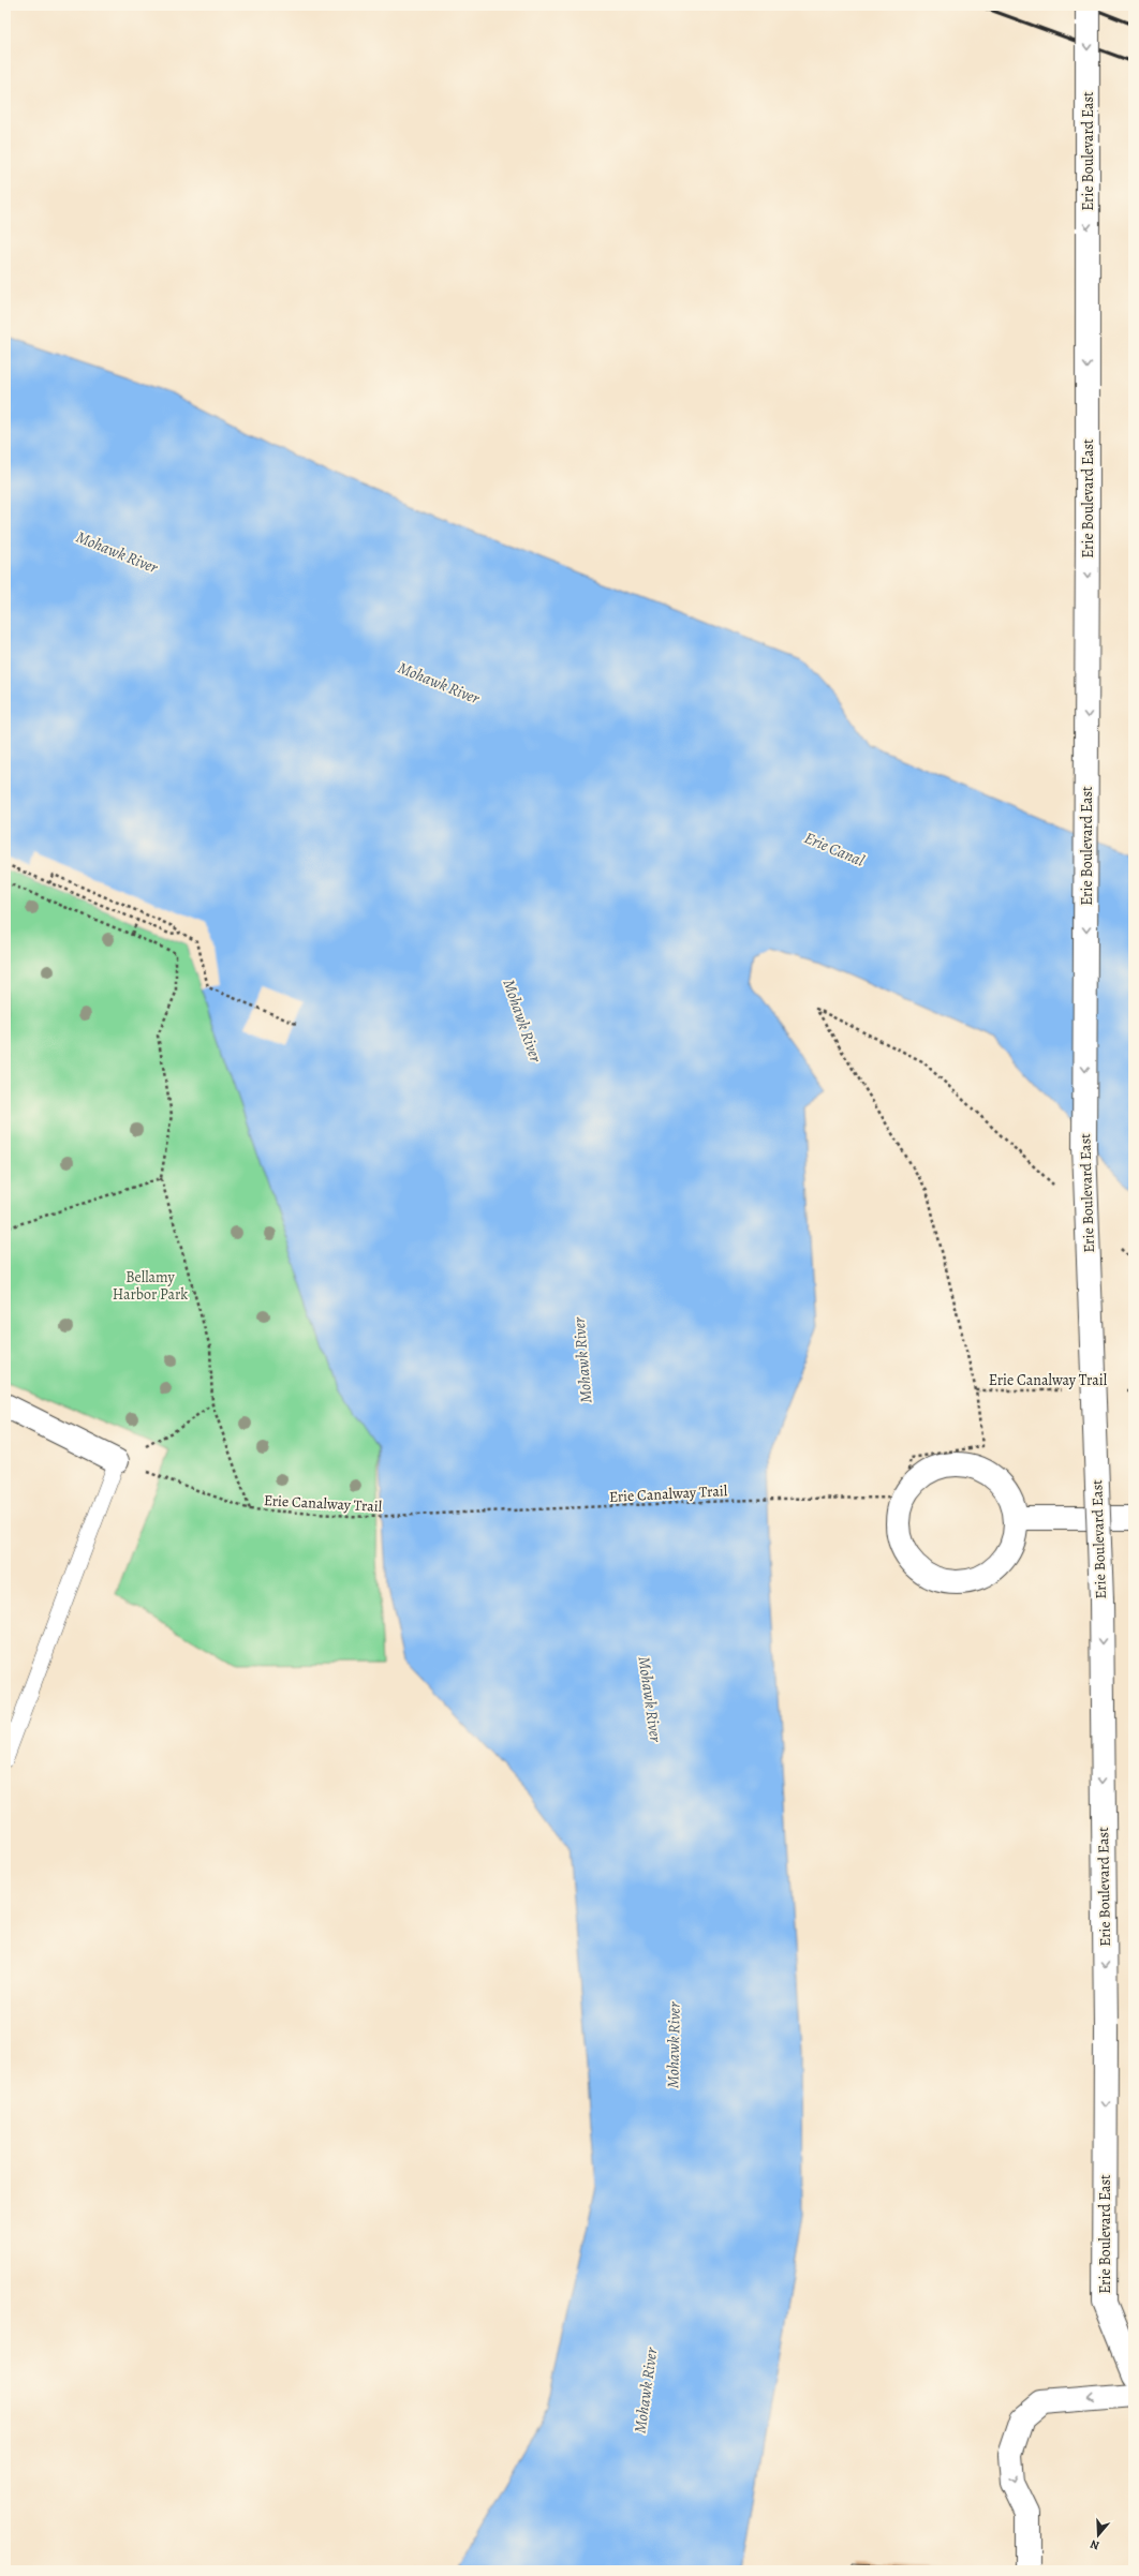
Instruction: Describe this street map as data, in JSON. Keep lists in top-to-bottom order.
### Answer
{
  "streets": {
    "main road": ["Erie Boulevard East"],
    "path": ["Erie Canalway Trail"]
  },
  "one_way": ["Erie Boulevard East"],
  "water": ["Mohawk River", "Erie Canal"],
  "parks": ["Bellamy Harbor Park"],
  "north": "bottom"
}
